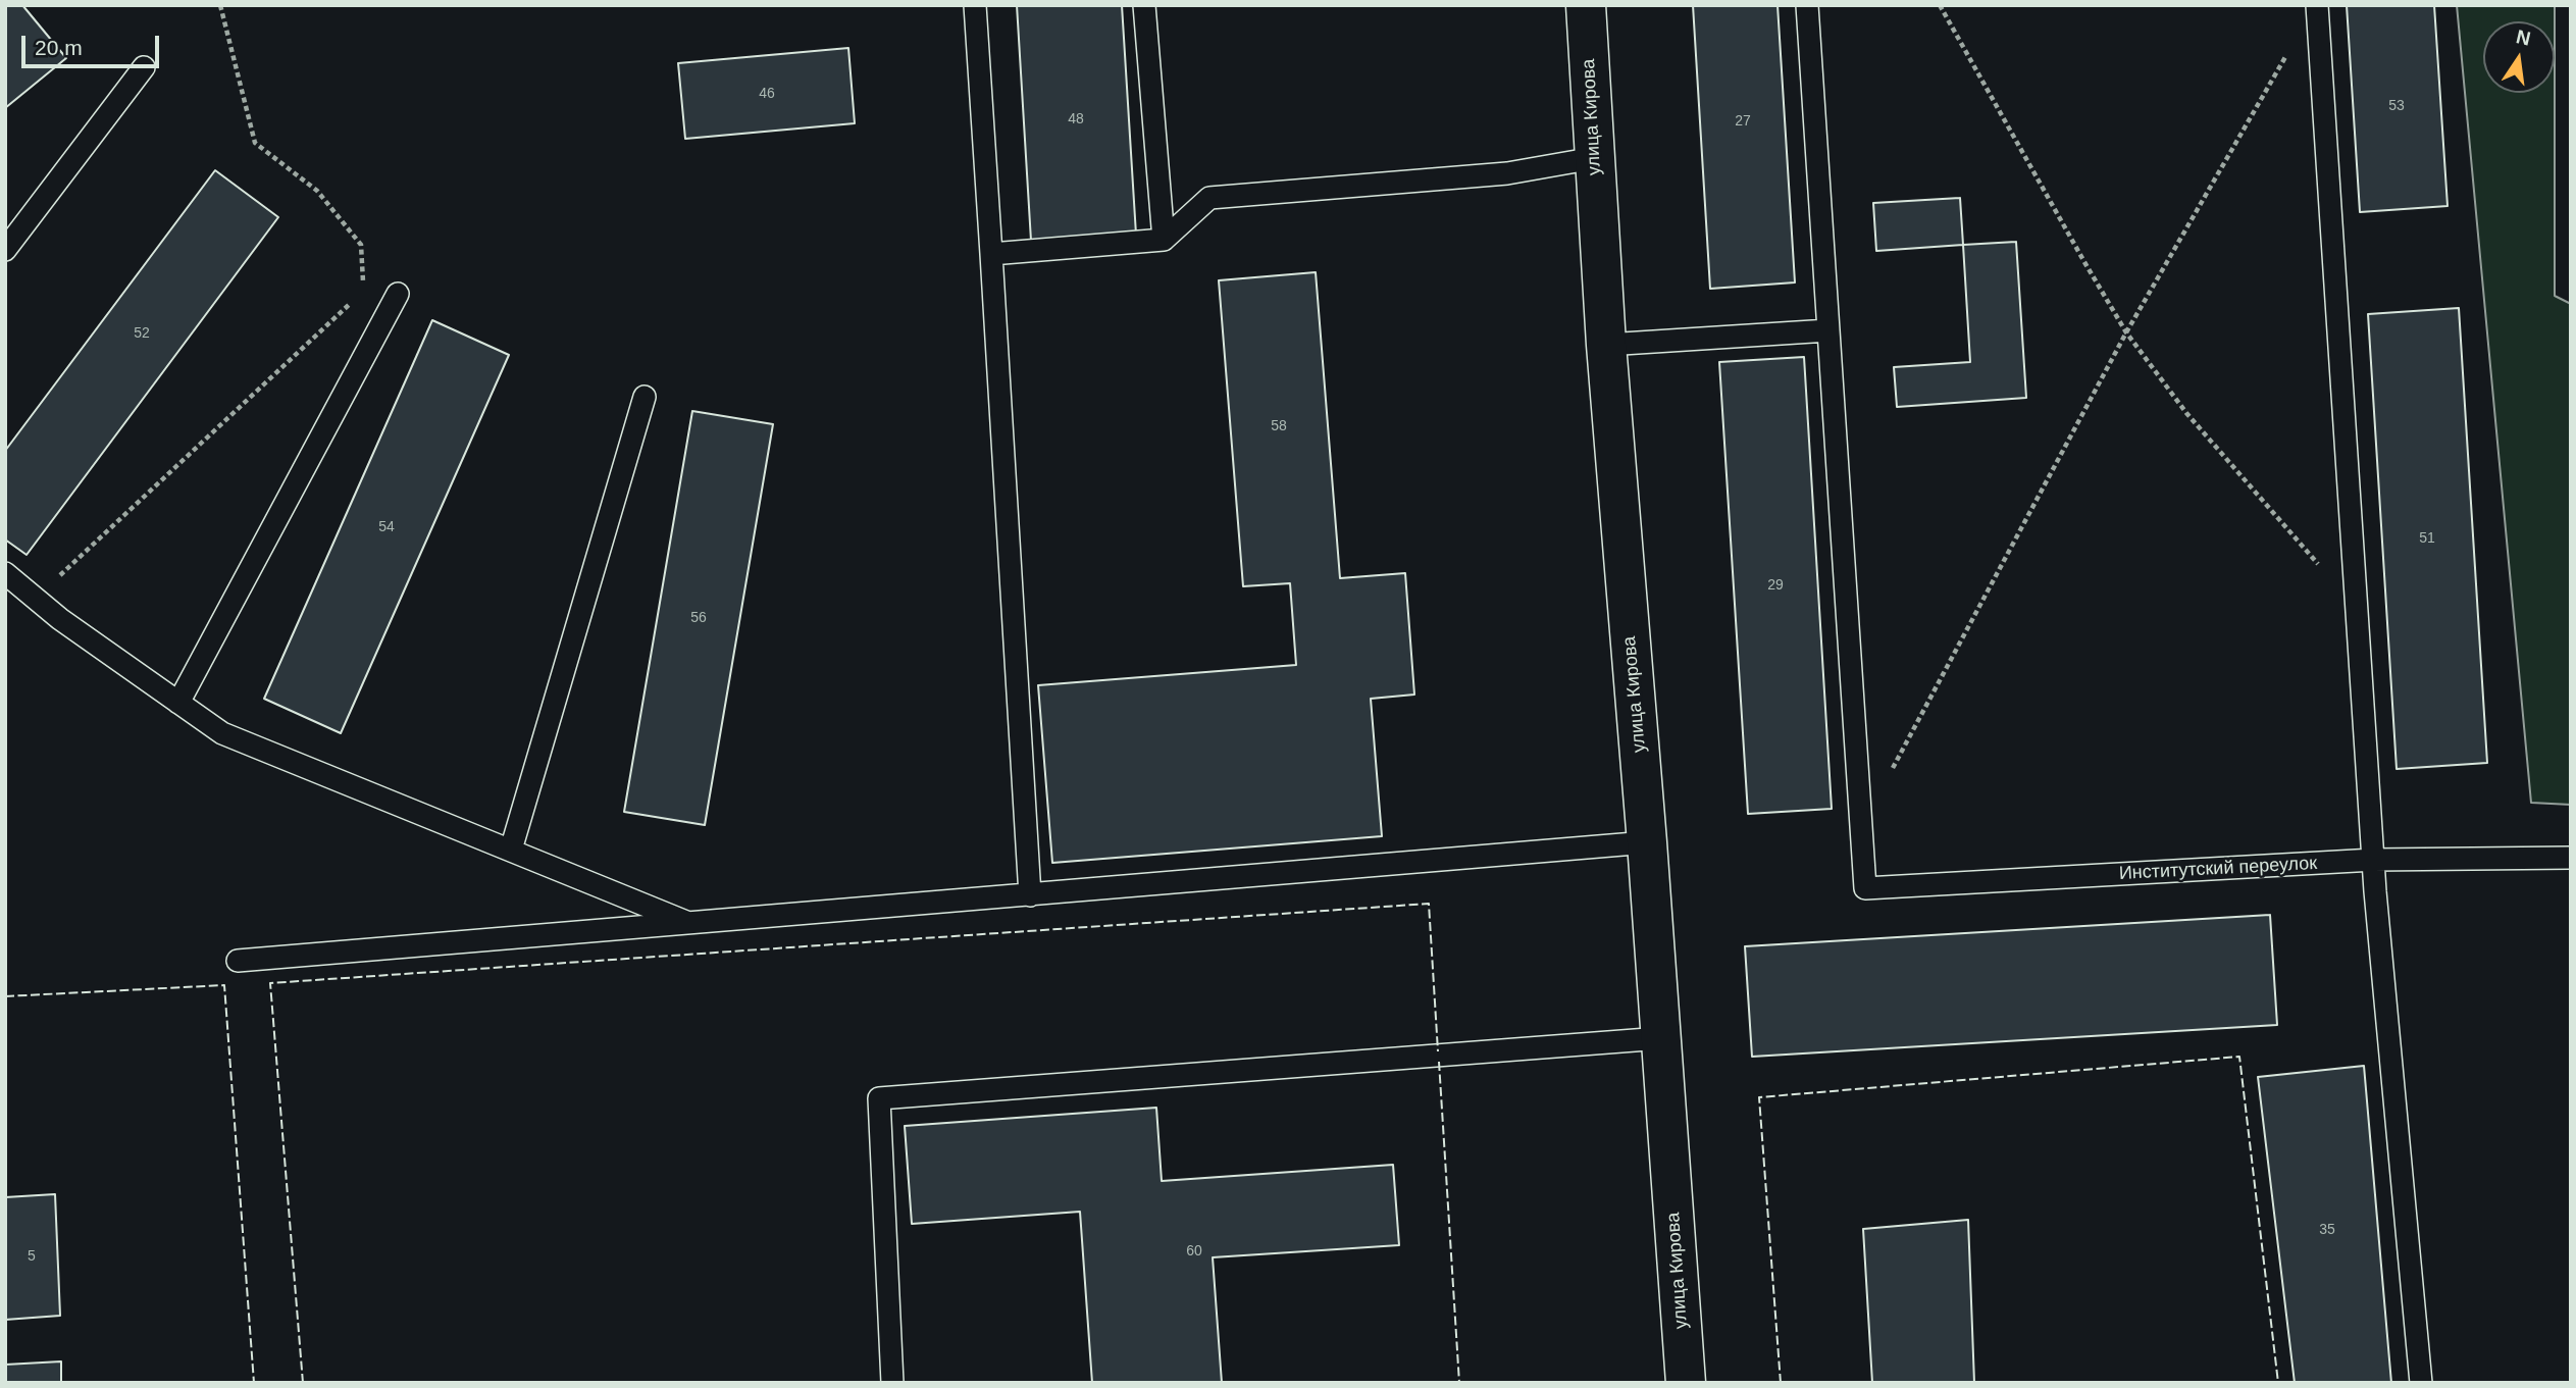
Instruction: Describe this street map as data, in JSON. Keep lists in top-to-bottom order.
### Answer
{
  "streets": {
    "street": ["улица Кирова"],
    "lane": ["Институтский переулок"]
  },
  "house_numbers": [
    "46",
    "53",
    "48",
    "27",
    "52",
    "58",
    "54",
    "51",
    "29",
    "56",
    "35",
    "60",
    "5"
  ],
  "scale_bar": "20 m",
  "north": "top"
}
